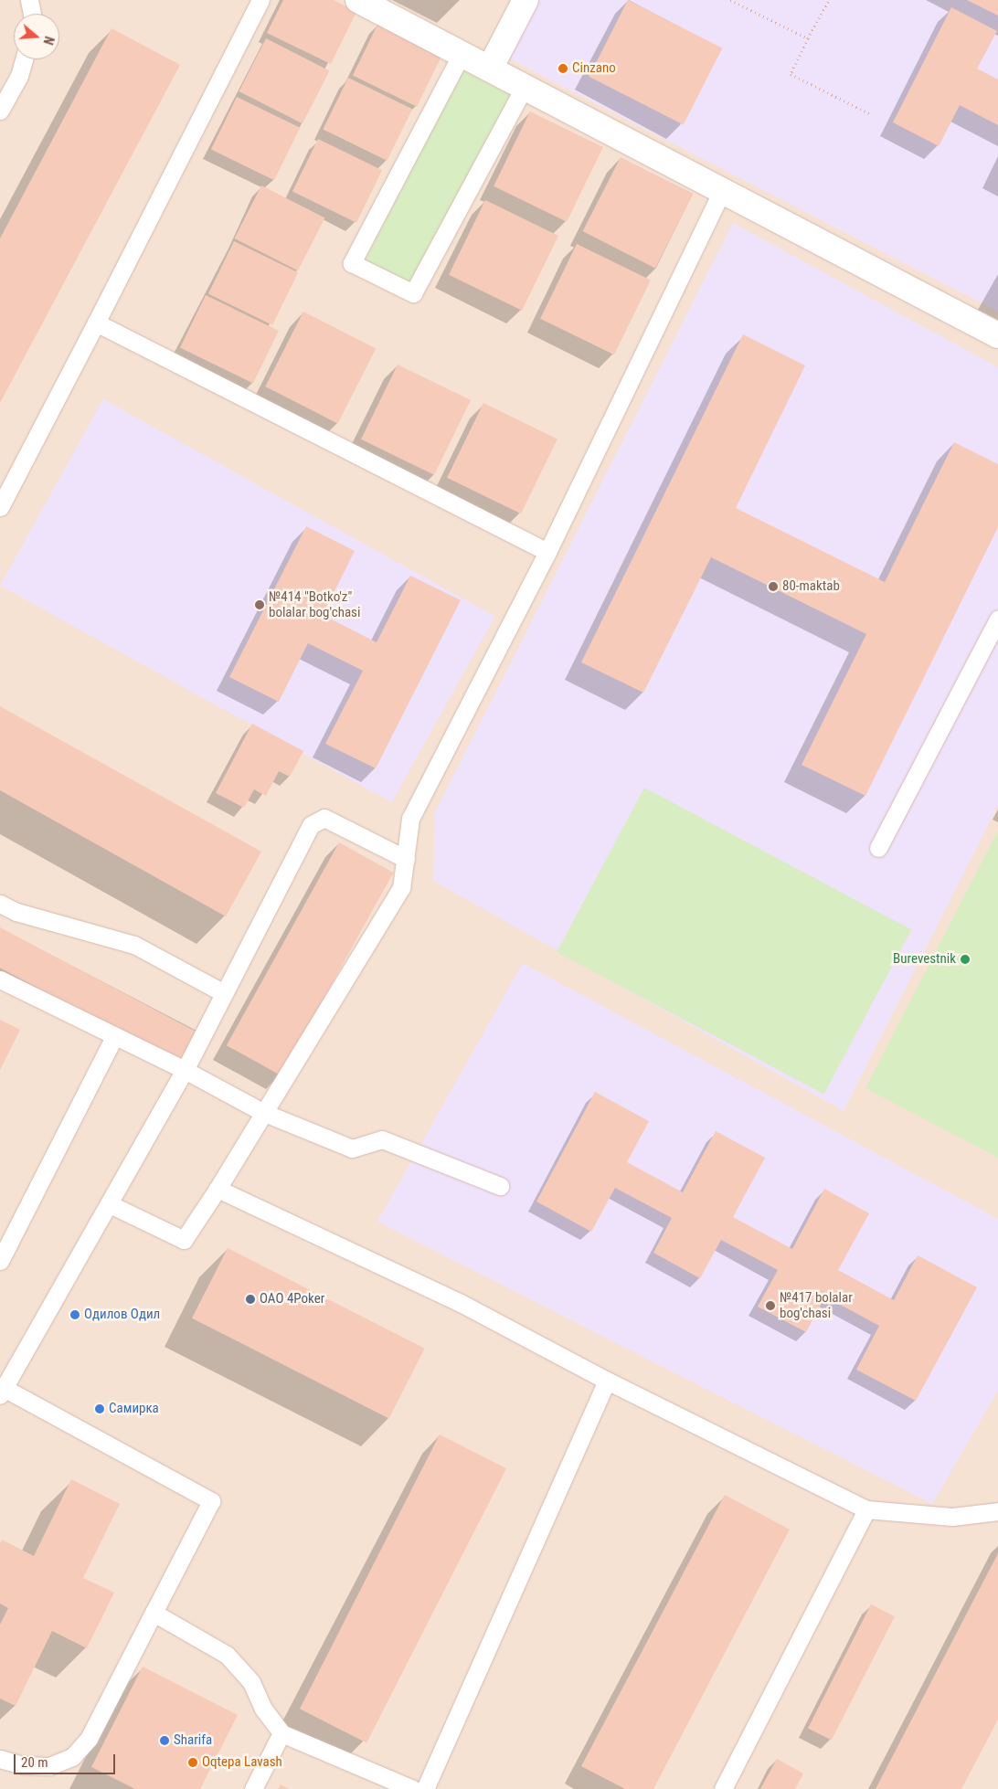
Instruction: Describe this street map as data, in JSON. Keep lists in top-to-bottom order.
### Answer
{
  "places": [
    "Cinzano",
    "80-maktab",
    "№414 \"Botko'z\" bolalar bog'chasi",
    "Burevestnik",
    "ОАО 4Poker",
    "№417 bolalar bog'chasi",
    "Одилов Одил",
    "Самирка",
    "Sharifa",
    "Oqtepa Lavash"
  ],
  "scale_bar": "20 m",
  "north": "right"
}
